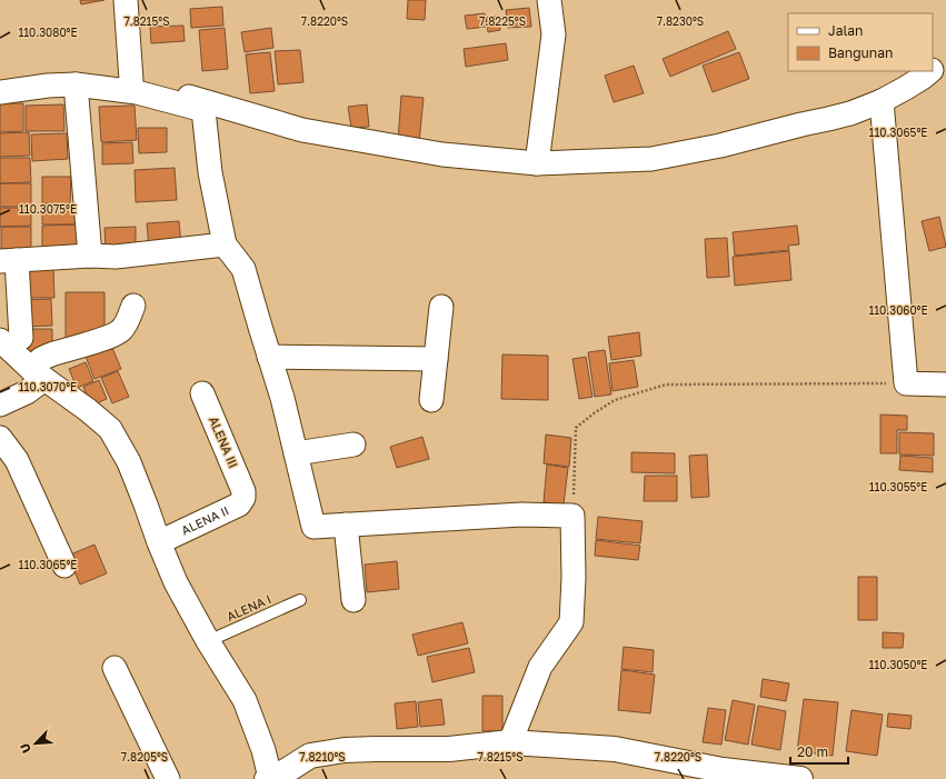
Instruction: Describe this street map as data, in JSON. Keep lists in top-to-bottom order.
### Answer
{
  "streets": {
    "street": ["ALENA III", "ALENA II"],
    "lane": ["ALENA I"]
  },
  "crossings": [
    ["ALENA III", "ALENA II"]
  ],
  "legend": ["Jalan", "Bangunan"],
  "scale_bar": "20 m",
  "north": "bottom left",
  "coordinates": [
    "7.8215°S",
    "7.8220°S",
    "7.8225°S",
    "7.8230°S",
    "110.3080°E",
    "110.3065°E",
    "110.3075°E",
    "110.3060°E",
    "110.3070°E",
    "110.3055°E",
    "110.3050°E",
    "7.8205°S",
    "7.8210°S"
  ]
}
